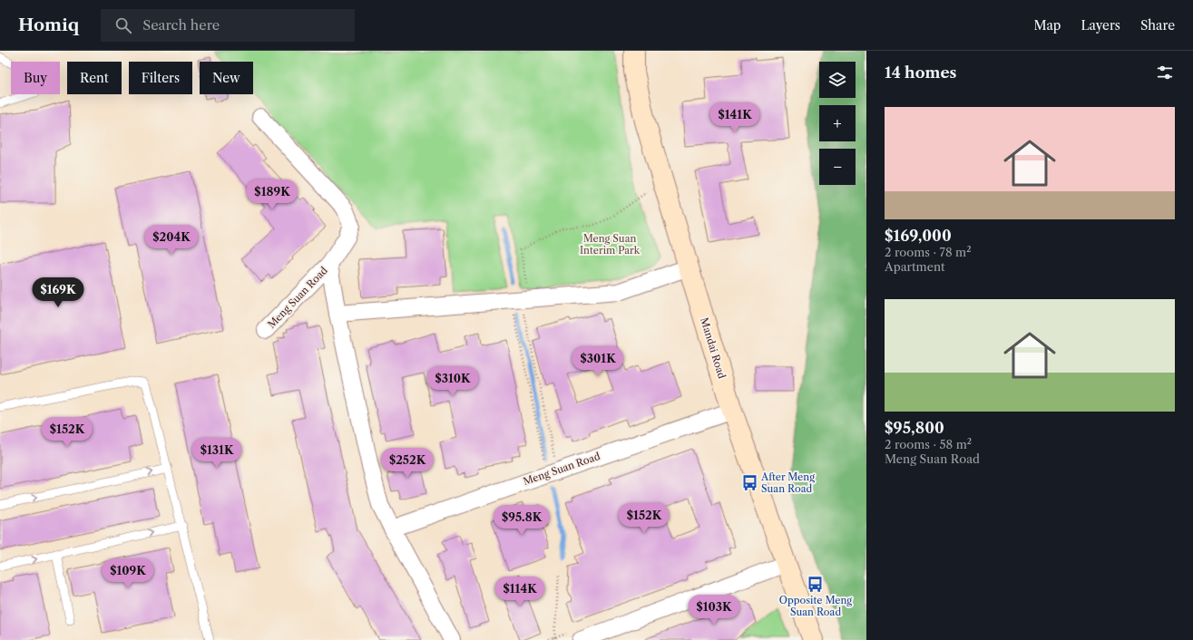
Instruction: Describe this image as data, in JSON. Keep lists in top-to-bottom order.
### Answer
{
  "streets": {
    "main road": ["Mandai Road"],
    "street": ["Meng Suan Road"]
  },
  "crossings": [
    ["Meng Suan Road", "Mandai Road"]
  ],
  "parks": ["Meng Suan Interim Park"],
  "places": {
    "bus stop": ["After Meng Suan Road", "Opposite Meng Suan Road"]
  },
  "page": {
    "header": "Homiq",
    "search": "Search here",
    "nav": ["Map", "Layers", "Share"],
    "heading": "14 homes",
    "map_buttons": ["+", "−"],
    "chip": [
      "Buy",
      "Rent",
      "Filters",
      "New"
    ],
    "list": [
      {
        "name": "$169,000",
        "note": "2 rooms · 78 m² · Apartment"
      },
      {
        "name": "$95,800",
        "note": "2 rooms · 58 m² · Meng Suan Road"
      }
    ],
    "price": [
      "$141K",
      "$189K",
      "$204K",
      "$169K",
      "$301K",
      "$310K",
      "$152K",
      "$131K",
      "$252K",
      "$152K",
      "$95.8K",
      "$109K",
      "$114K",
      "$103K"
    ]
  }
}
